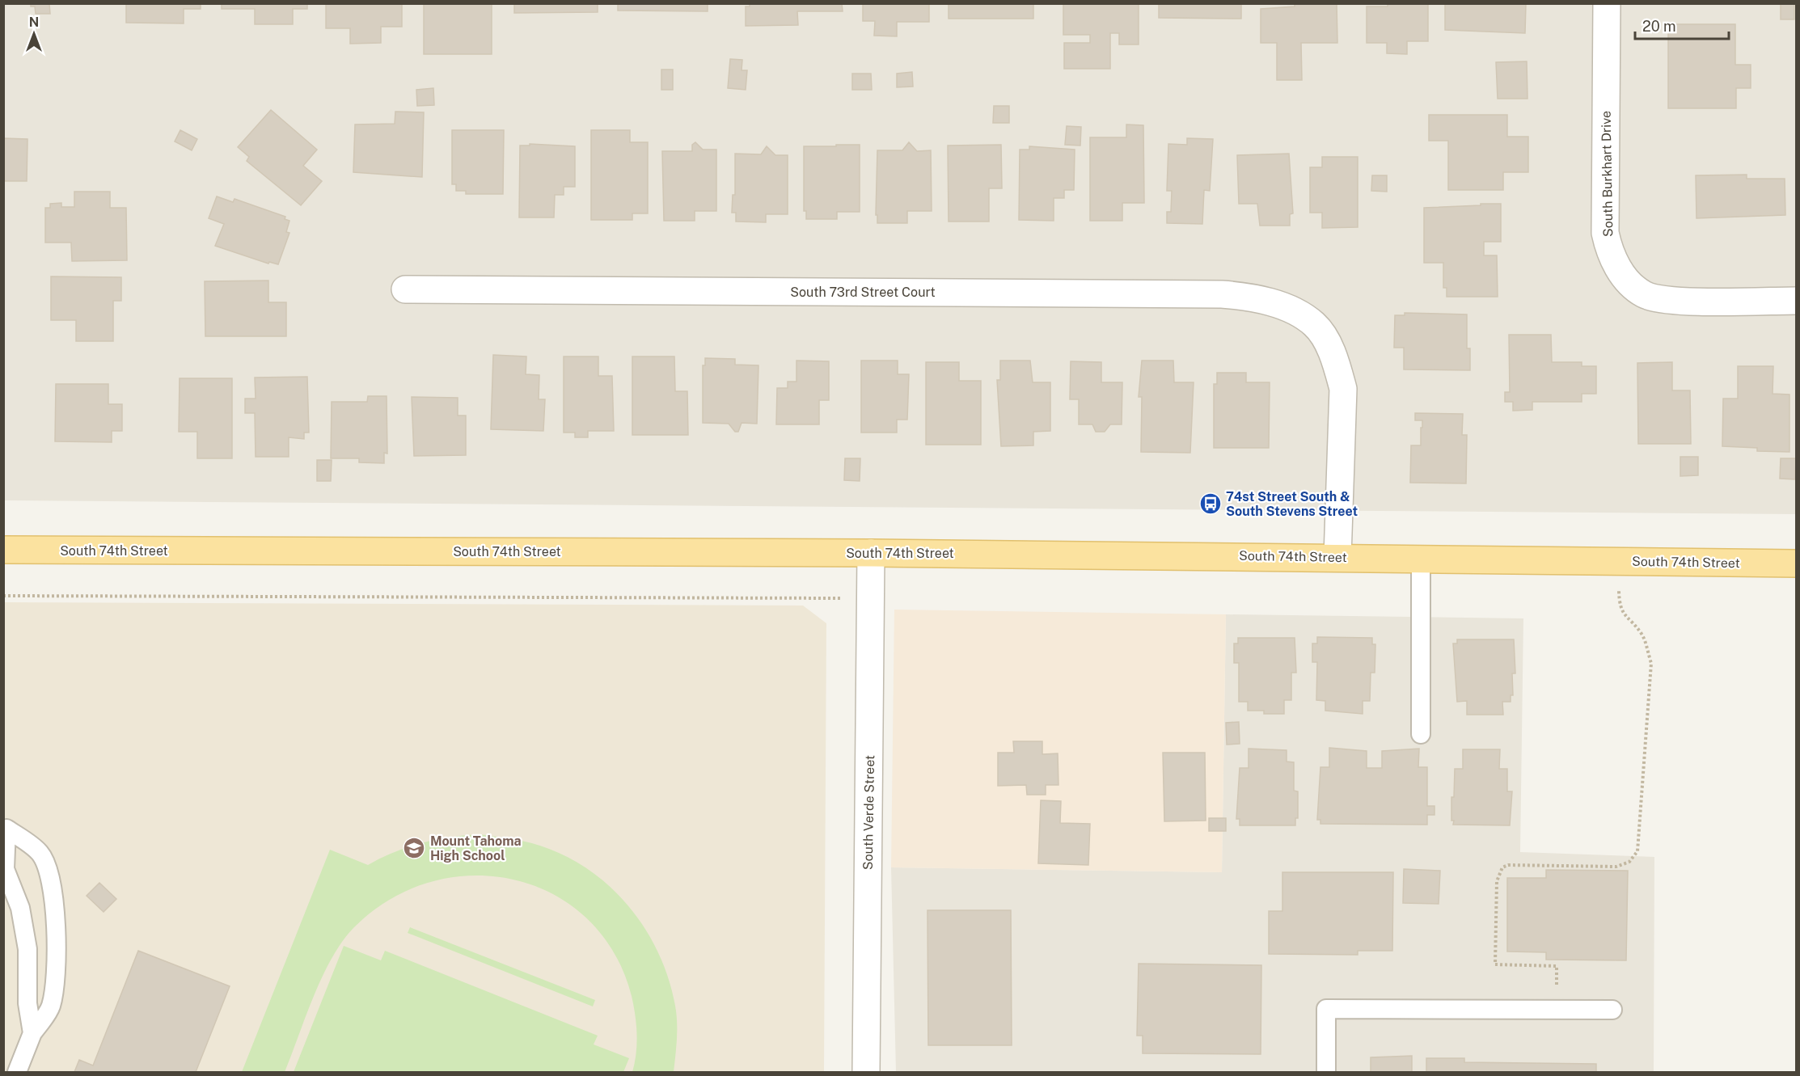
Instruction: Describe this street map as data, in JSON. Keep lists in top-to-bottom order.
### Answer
{
  "streets": {
    "main road": ["South 74th Street"],
    "street": ["South Burkhart Drive", "South 73rd Street Court", "South Verde Street"]
  },
  "crossings": [
    ["South 73rd Street Court", "South 74th Street"],
    ["South 74th Street", "South Verde Street"]
  ],
  "places": {
    "bus stop": ["74st Street South & South Stevens Street"],
    "school or university": ["Mount Tahoma High School"]
  },
  "scale_bar": "20 m",
  "north": "top"
}
